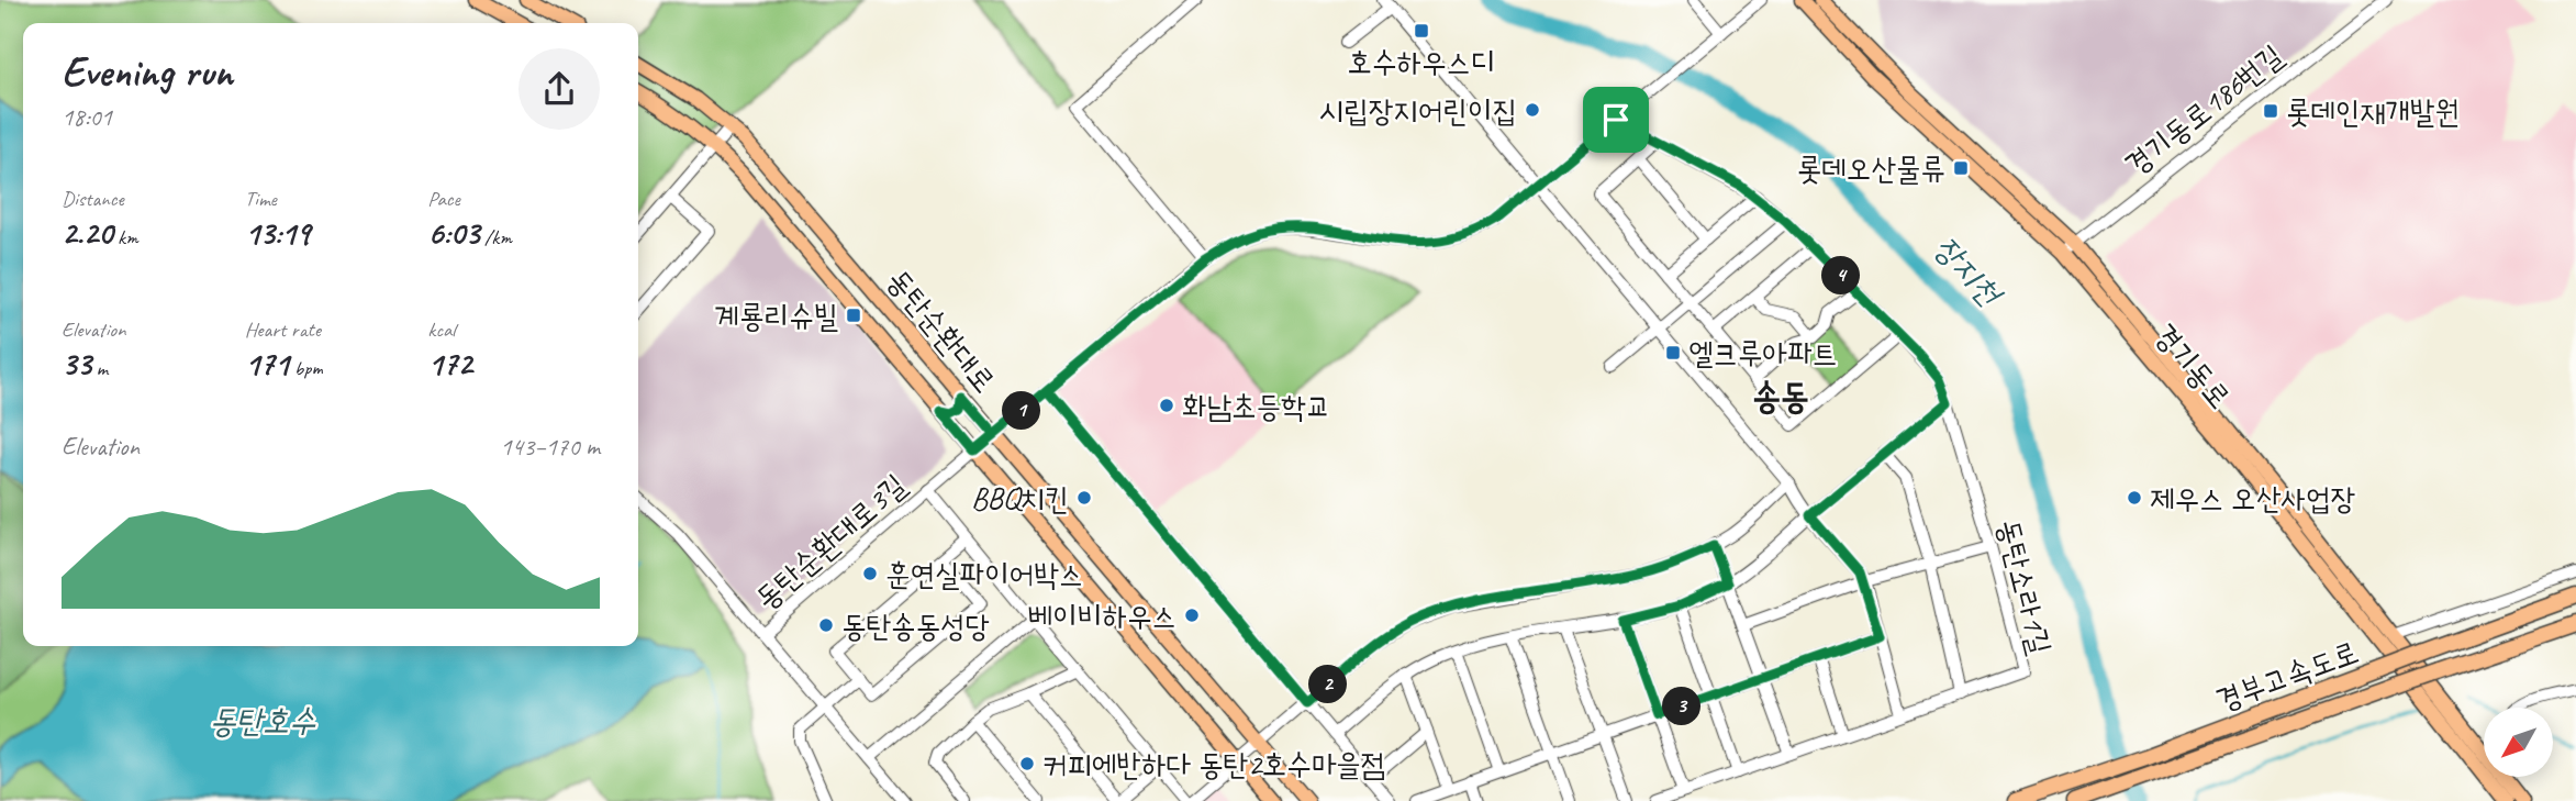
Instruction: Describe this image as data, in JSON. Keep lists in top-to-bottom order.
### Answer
{
  "streets": {
    "highway": ["경부고속도로"],
    "main road": ["동탄순환대로", "경기동로"],
    "street": ["경기동로186번길", "동탄순환대로3길", "동탄소라1길"]
  },
  "crossings": [
    ["경기동로186번길", "경기동로"],
    ["동탄순환대로", "동탄순환대로3길"],
    ["동탄순환대로3길", "동탄소라1길"]
  ],
  "districts": ["송동"],
  "water": ["장지천", "동탄호수"],
  "places": {
    "transit": [
      "호수하우스디",
      "롯데인재개발원",
      "롯데오산물류",
      "계룡리슈빌",
      "엘크루아파트"
    ],
    "other": [
      "시립장지어린이집",
      "화남초등학교",
      "BBQ치킨",
      "제우스 오산사업장",
      "훈연실파이어박스",
      "베이비하우스",
      "동탄송동성당",
      "커피에반하다 동탄2호수마을점"
    ]
  },
  "north": "bottom left",
  "page": {
    "heading": ["Evening run", "18:01"],
    "stats": [
      ["Distance", "2.20 km"],
      ["Time", "13:19"],
      ["Pace", "6:03 /km"],
      ["Elevation", "33 m"],
      ["Heart rate", "171 bpm"],
      ["kcal", "172"]
    ],
    "pins": [
      "4",
      "1",
      "2",
      "3"
    ],
    "chart": ["Elevation", "143–170 m"]
  }
}
